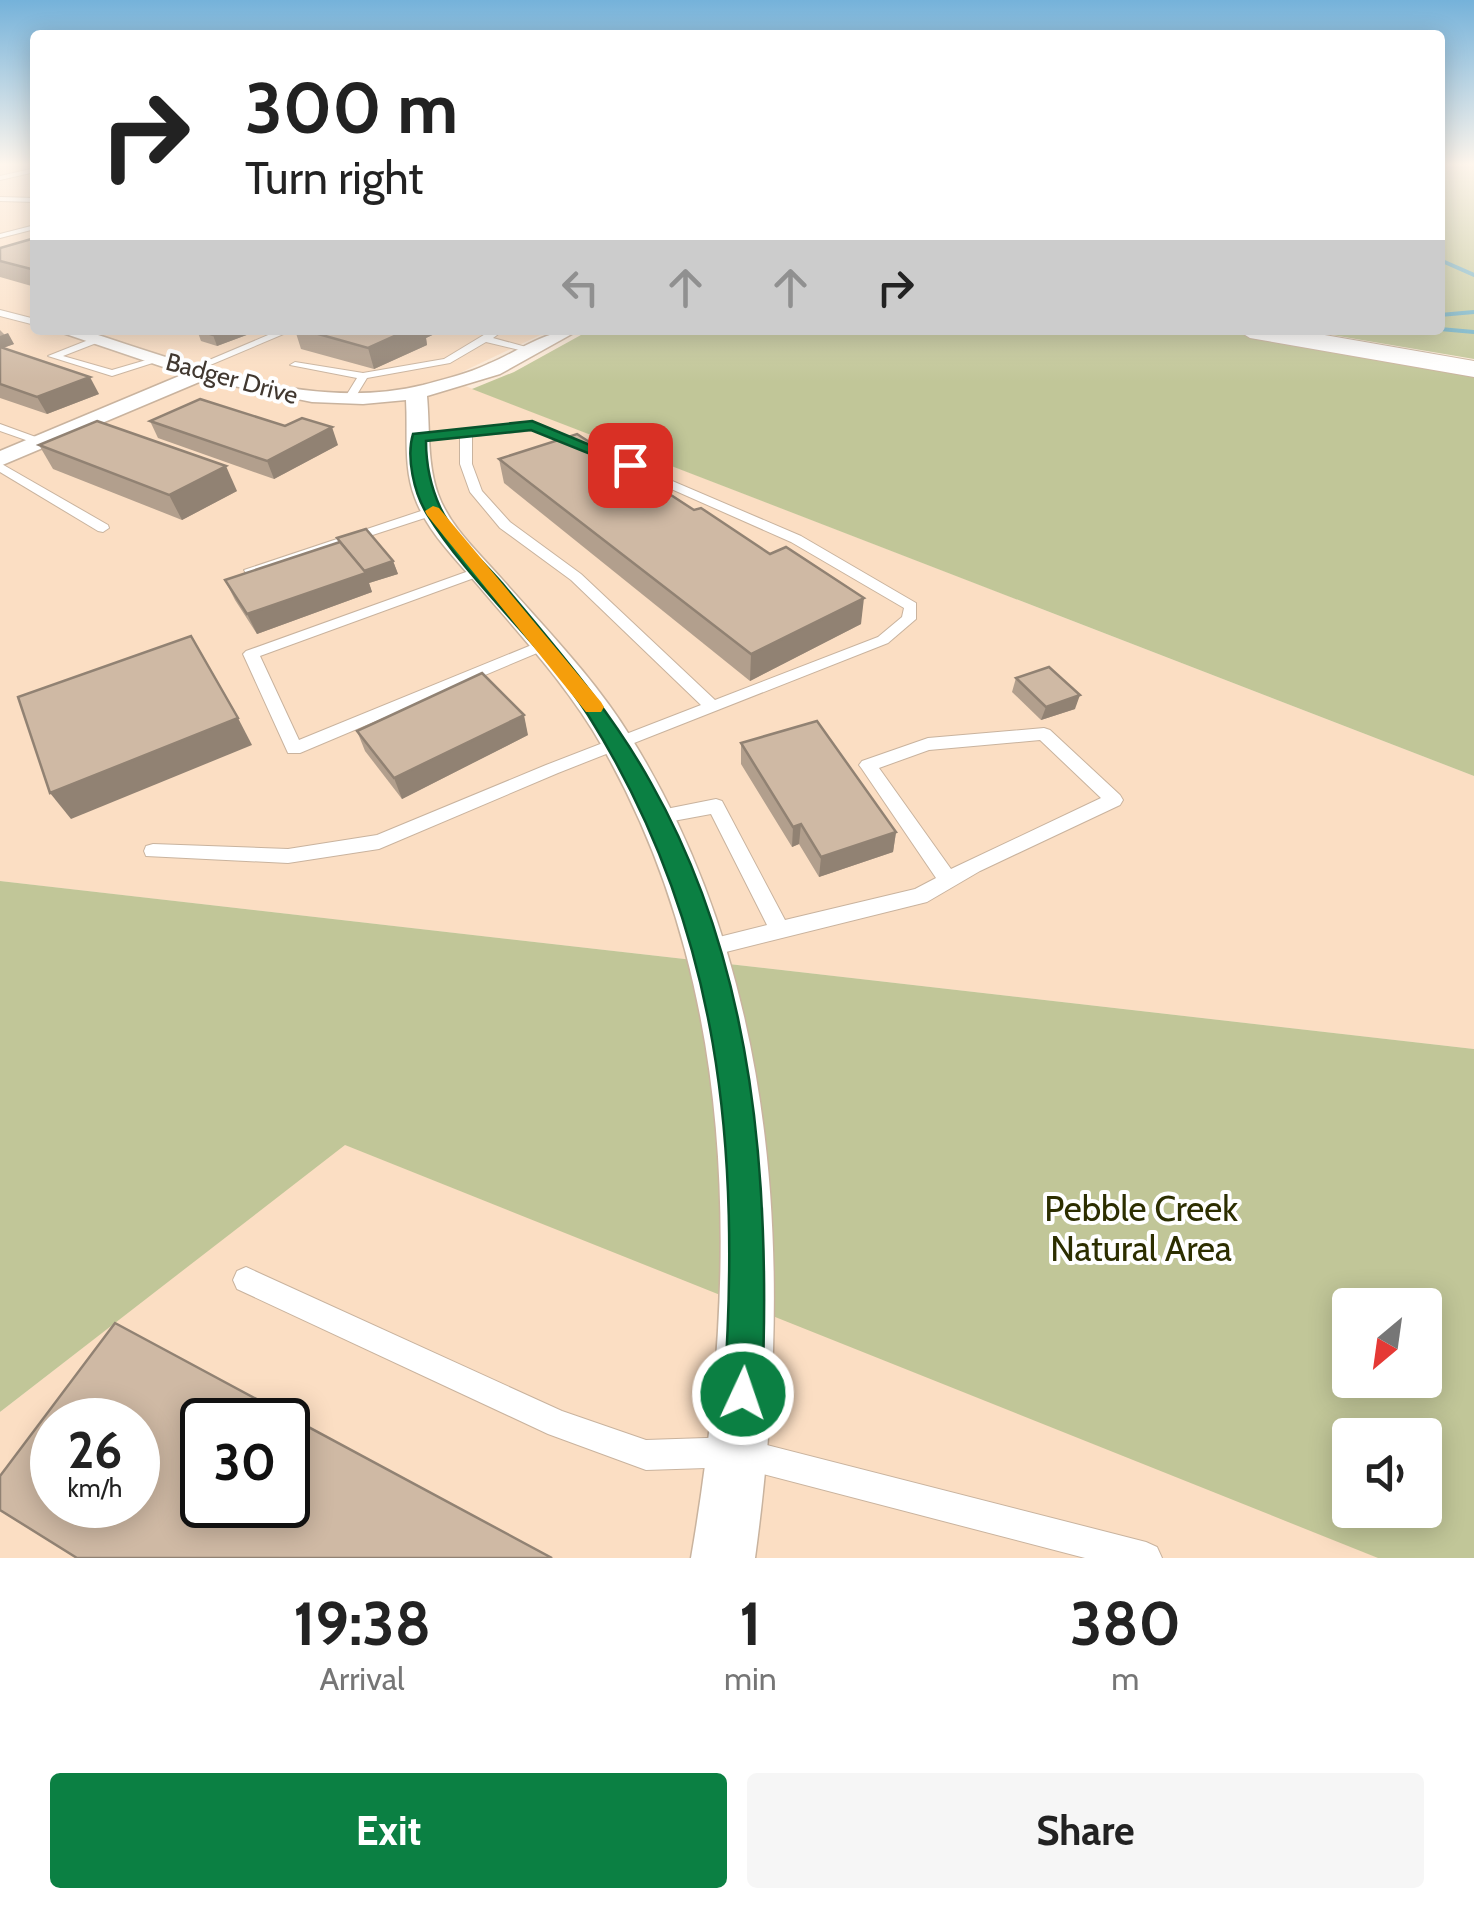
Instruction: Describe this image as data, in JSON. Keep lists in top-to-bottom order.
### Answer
{
  "streets": {
    "street": ["Badger Drive"]
  },
  "parks": ["Pebble Creek Natural Area"],
  "north": "bottom left",
  "page": {
    "turn": ["300 m", "Turn right"],
    "speed": "26 km/h",
    "limit": "30",
    "eta": [
      "19:38",
      "Arrival",
      "1",
      "min",
      "380",
      "m"
    ],
    "buttons": ["Exit", "Share"]
  }
}
